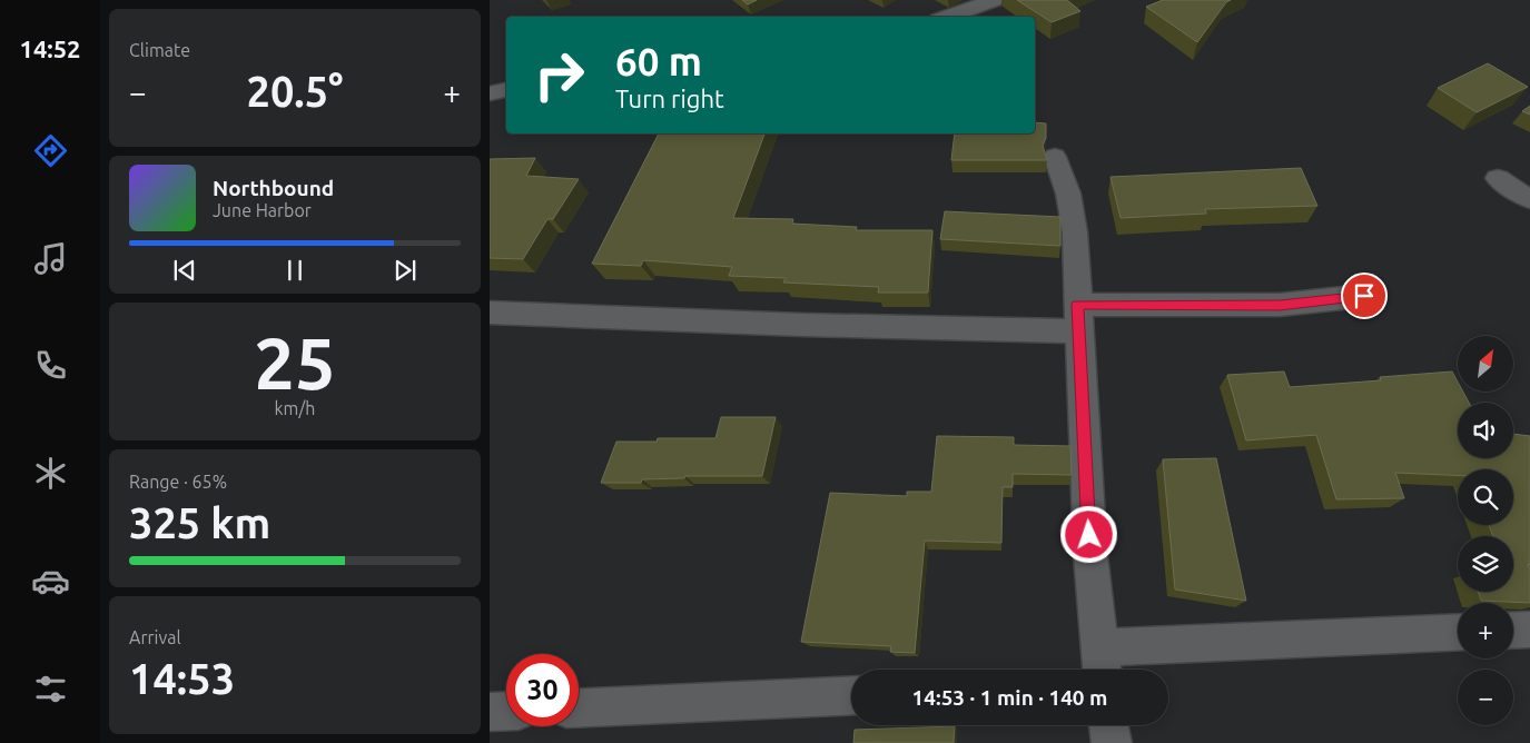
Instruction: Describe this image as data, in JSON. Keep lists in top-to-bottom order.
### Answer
{
  "north": "top right",
  "page": {
    "tabs": "14:52",
    "tile": [
      "Climate",
      ["25", "km/h"],
      ["Range · 65%", "325 km"],
      ["Arrival", "14:53"]
    ],
    "turn": ["60 m", "Turn right"],
    "heat": ["−", "20.5°", "+"],
    "song": ["Northbound", "June Harbor"],
    "map_buttons": ["+", "−"],
    "limit": "30",
    "trip": "14:53 · 1 min · 140 m"
  }
}
